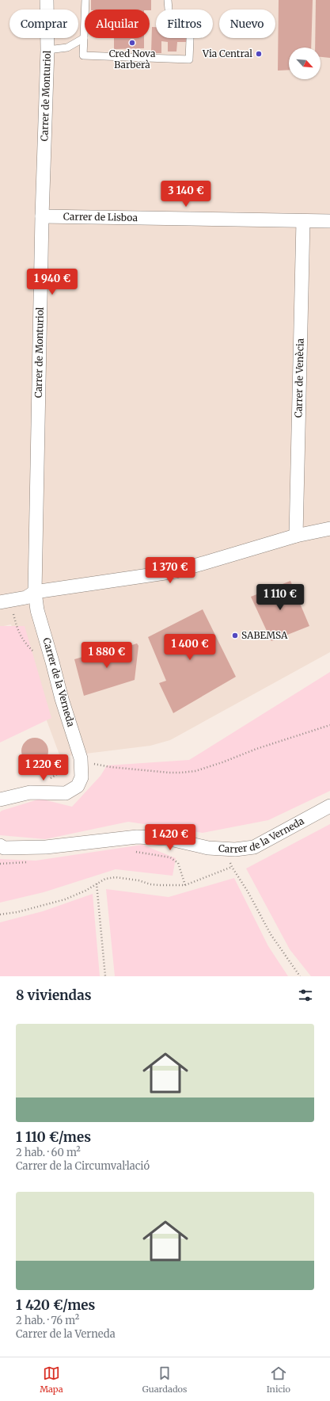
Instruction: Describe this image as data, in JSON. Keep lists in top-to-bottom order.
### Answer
{
  "streets": {
    "street": [
      "Carrer de Monturiol",
      "Carrer de Lisboa",
      "Carrer de Venècia",
      "Carrer de la Verneda"
    ]
  },
  "crossings": [
    ["Carrer de Monturiol", "Carrer de Lisboa"],
    ["Carrer de Monturiol", "Carrer de la Verneda"],
    ["Carrer de Lisboa", "Carrer de Venècia"]
  ],
  "places": ["Cred Nova Barberà", "Via Central", "SABEMSA"],
  "north": "bottom right",
  "page": {
    "chip": [
      "Comprar",
      "Alquilar",
      "Filtros",
      "Nuevo"
    ],
    "price": [
      "3 140 €",
      "1 940 €",
      "1 370 €",
      "1 110 €",
      "1 400 €",
      "1 880 €",
      "1 220 €",
      "1 420 €"
    ],
    "heading": "8 viviendas",
    "list": [
      {
        "name": "1 110 €/mes",
        "note": "2 hab. · 60 m² · Carrer de la Circumval·lació"
      },
      {
        "name": "1 420 €/mes",
        "note": "2 hab. · 76 m² · Carrer de la Verneda"
      }
    ],
    "tabs": ["Mapa", "Guardados", "Inicio"]
  }
}
